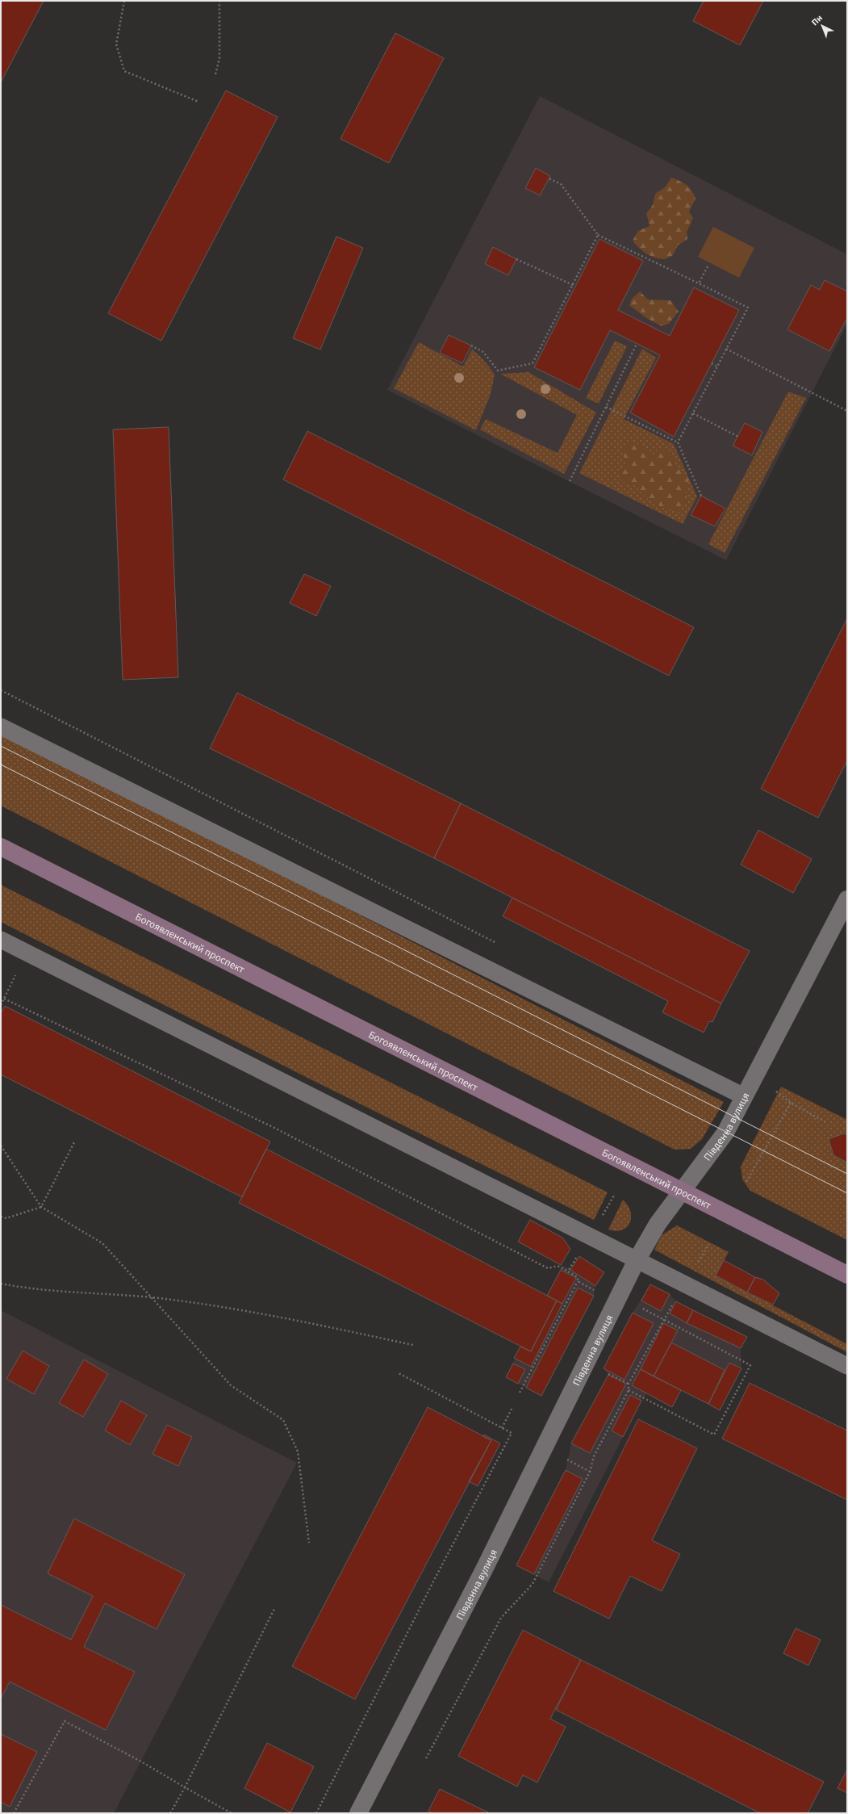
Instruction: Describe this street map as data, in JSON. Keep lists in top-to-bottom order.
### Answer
{
  "streets": {
    "main road": ["Богоявленський проспект"],
    "street": ["Південна вулиця"]
  },
  "crossings": [
    ["Богоявленський проспект", "Південна вулиця"]
  ],
  "north": "top left"
}
